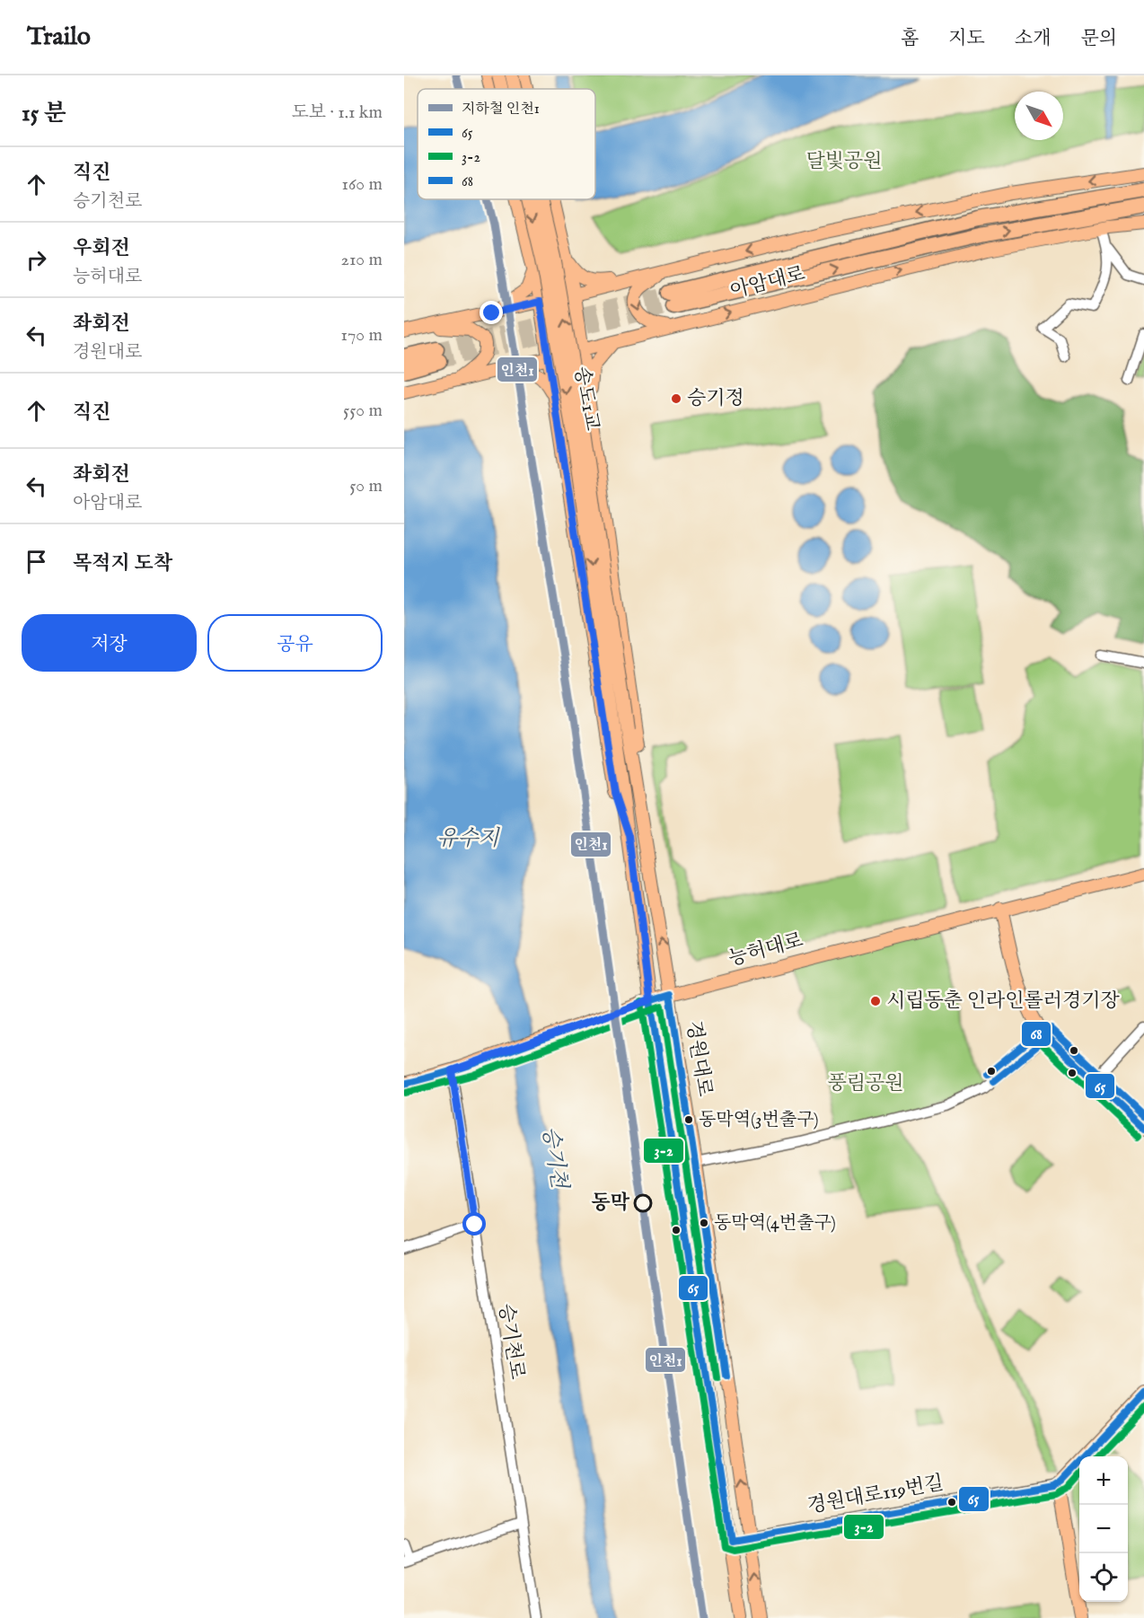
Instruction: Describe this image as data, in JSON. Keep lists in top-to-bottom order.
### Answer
{
  "streets": {
    "highway": ["아암대로"],
    "main road": [
      "송도1교",
      "능허대로",
      "경원대로",
      "경원대로119번길"
    ],
    "street": ["승기천로"]
  },
  "crossings": [
    ["송도1교", "경원대로"],
    ["능허대로", "경원대로"],
    ["능허대로", "승기천로"],
    ["경원대로", "경원대로119번길"]
  ],
  "water": ["유수지", "승기천"],
  "parks": ["달빛공원", "풍림공원"],
  "places": [
    "승기정",
    "시립동춘 인라인롤러경기장",
    "동막역(3번출구)",
    "동막",
    "동막역(4번출구)"
  ],
  "lines": [
    "metro line 인천1",
    "transit line 65",
    "transit line 3-2",
    "transit line 68"
  ],
  "legend": [
    "지하철 인천1",
    "65",
    "3-2",
    "68"
  ],
  "north": "bottom right",
  "page": {
    "header": "Trailo",
    "nav": [
      "홈",
      "지도",
      "소개",
      "문의"
    ],
    "heading": ["15 분", "도보 · 1.1 km"],
    "list": [
      ["직진", "승기천로", "160 m"],
      ["우회전", "능허대로", "210 m"],
      ["좌회전", "경원대로", "170 m"],
      ["직진", "550 m"],
      ["좌회전", "아암대로", "50 m"],
      "목적지 도착"
    ],
    "buttons": ["저장", "공유"],
    "map_buttons": ["+", "−"]
  }
}
